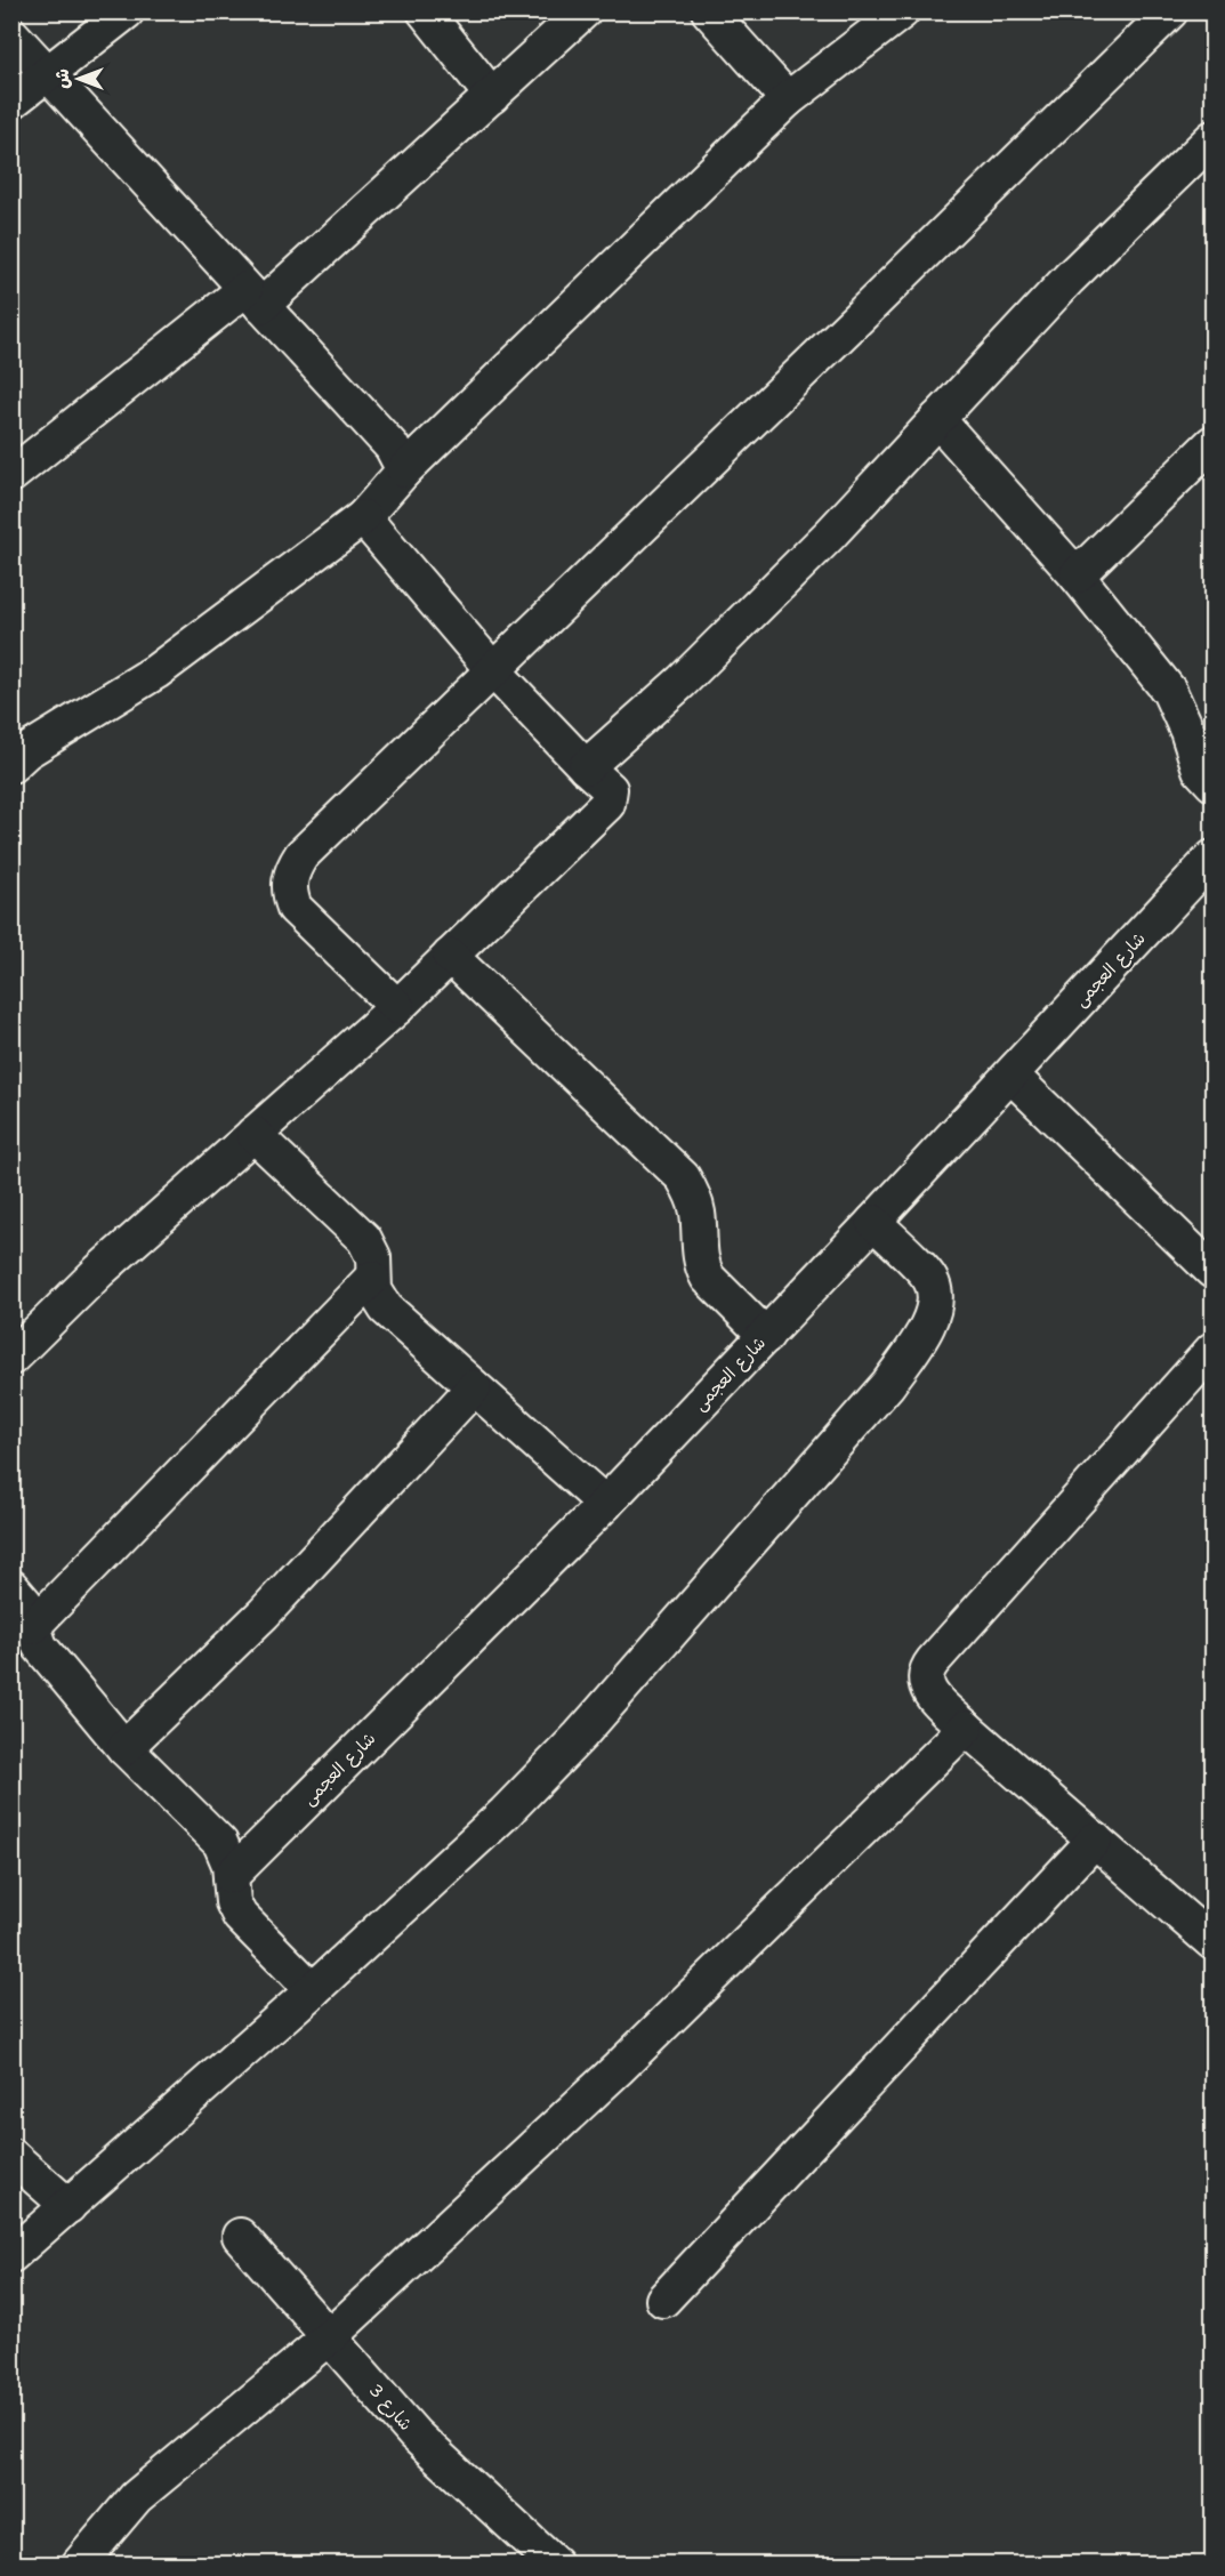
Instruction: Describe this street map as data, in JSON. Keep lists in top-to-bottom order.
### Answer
{
  "streets": {
    "street": ["شارع العجمى", "شارع 3"]
  },
  "north": "left"
}
